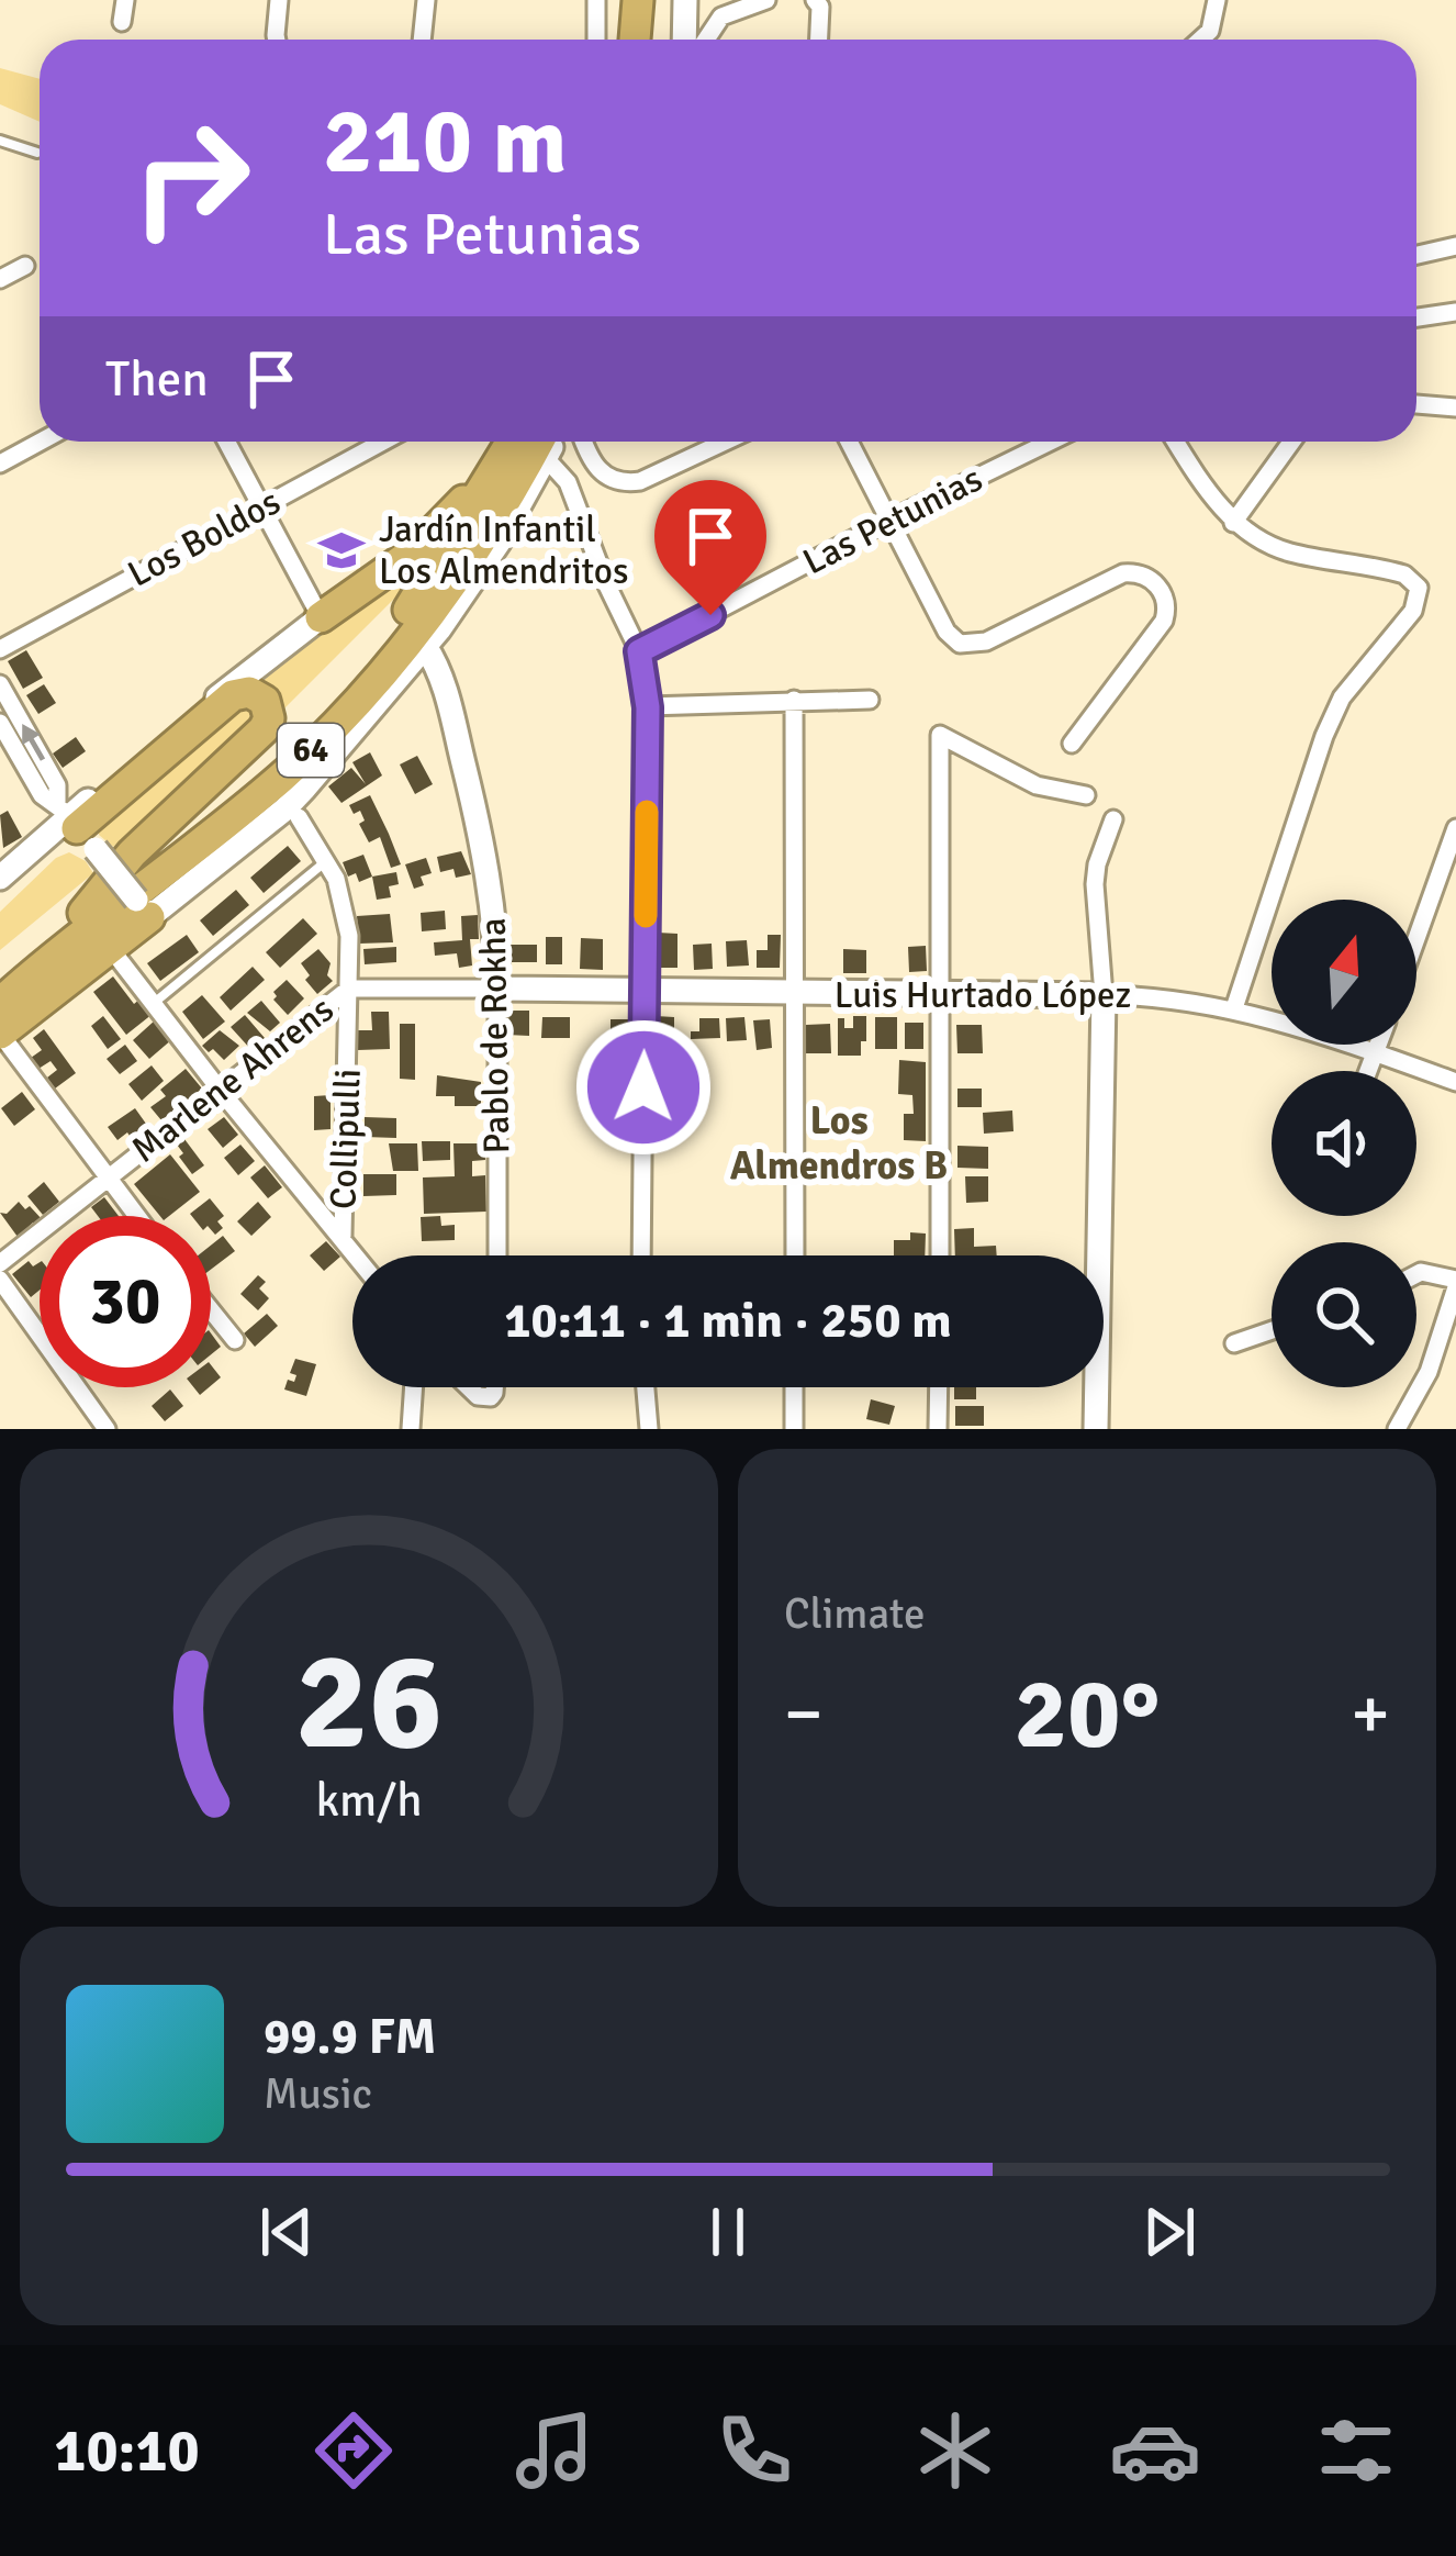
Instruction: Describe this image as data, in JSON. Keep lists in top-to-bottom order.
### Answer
{
  "streets": {
    "highway": ["64"],
    "street": [
      "Las Petunias",
      "Los Boldos",
      "Luis Hurtado López",
      "Pablo de Rokha",
      "Marlene Ahrens",
      "Collipulli"
    ]
  },
  "crossings": [
    ["Luis Hurtado López", "Pablo de Rokha"],
    ["Luis Hurtado López", "Marlene Ahrens"],
    ["Pablo de Rokha", "Marlene Ahrens"],
    ["Marlene Ahrens", "Collipulli"]
  ],
  "districts": ["Los Almendros B"],
  "places": {
    "school or university": ["Jardín Infantil Los Almendritos"]
  },
  "north": "top",
  "page": {
    "turn": ["210 m", "Las Petunias"],
    "then": "Then",
    "limit": "30",
    "trip": "10:11 · 1 min · 250 m",
    "tile": "Climate",
    "heat": ["−", "20°", "+"],
    "song": ["99.9 FM", "Music"],
    "tabs": "10:10",
    "gauge": ["26", "km/h"]
  }
}
